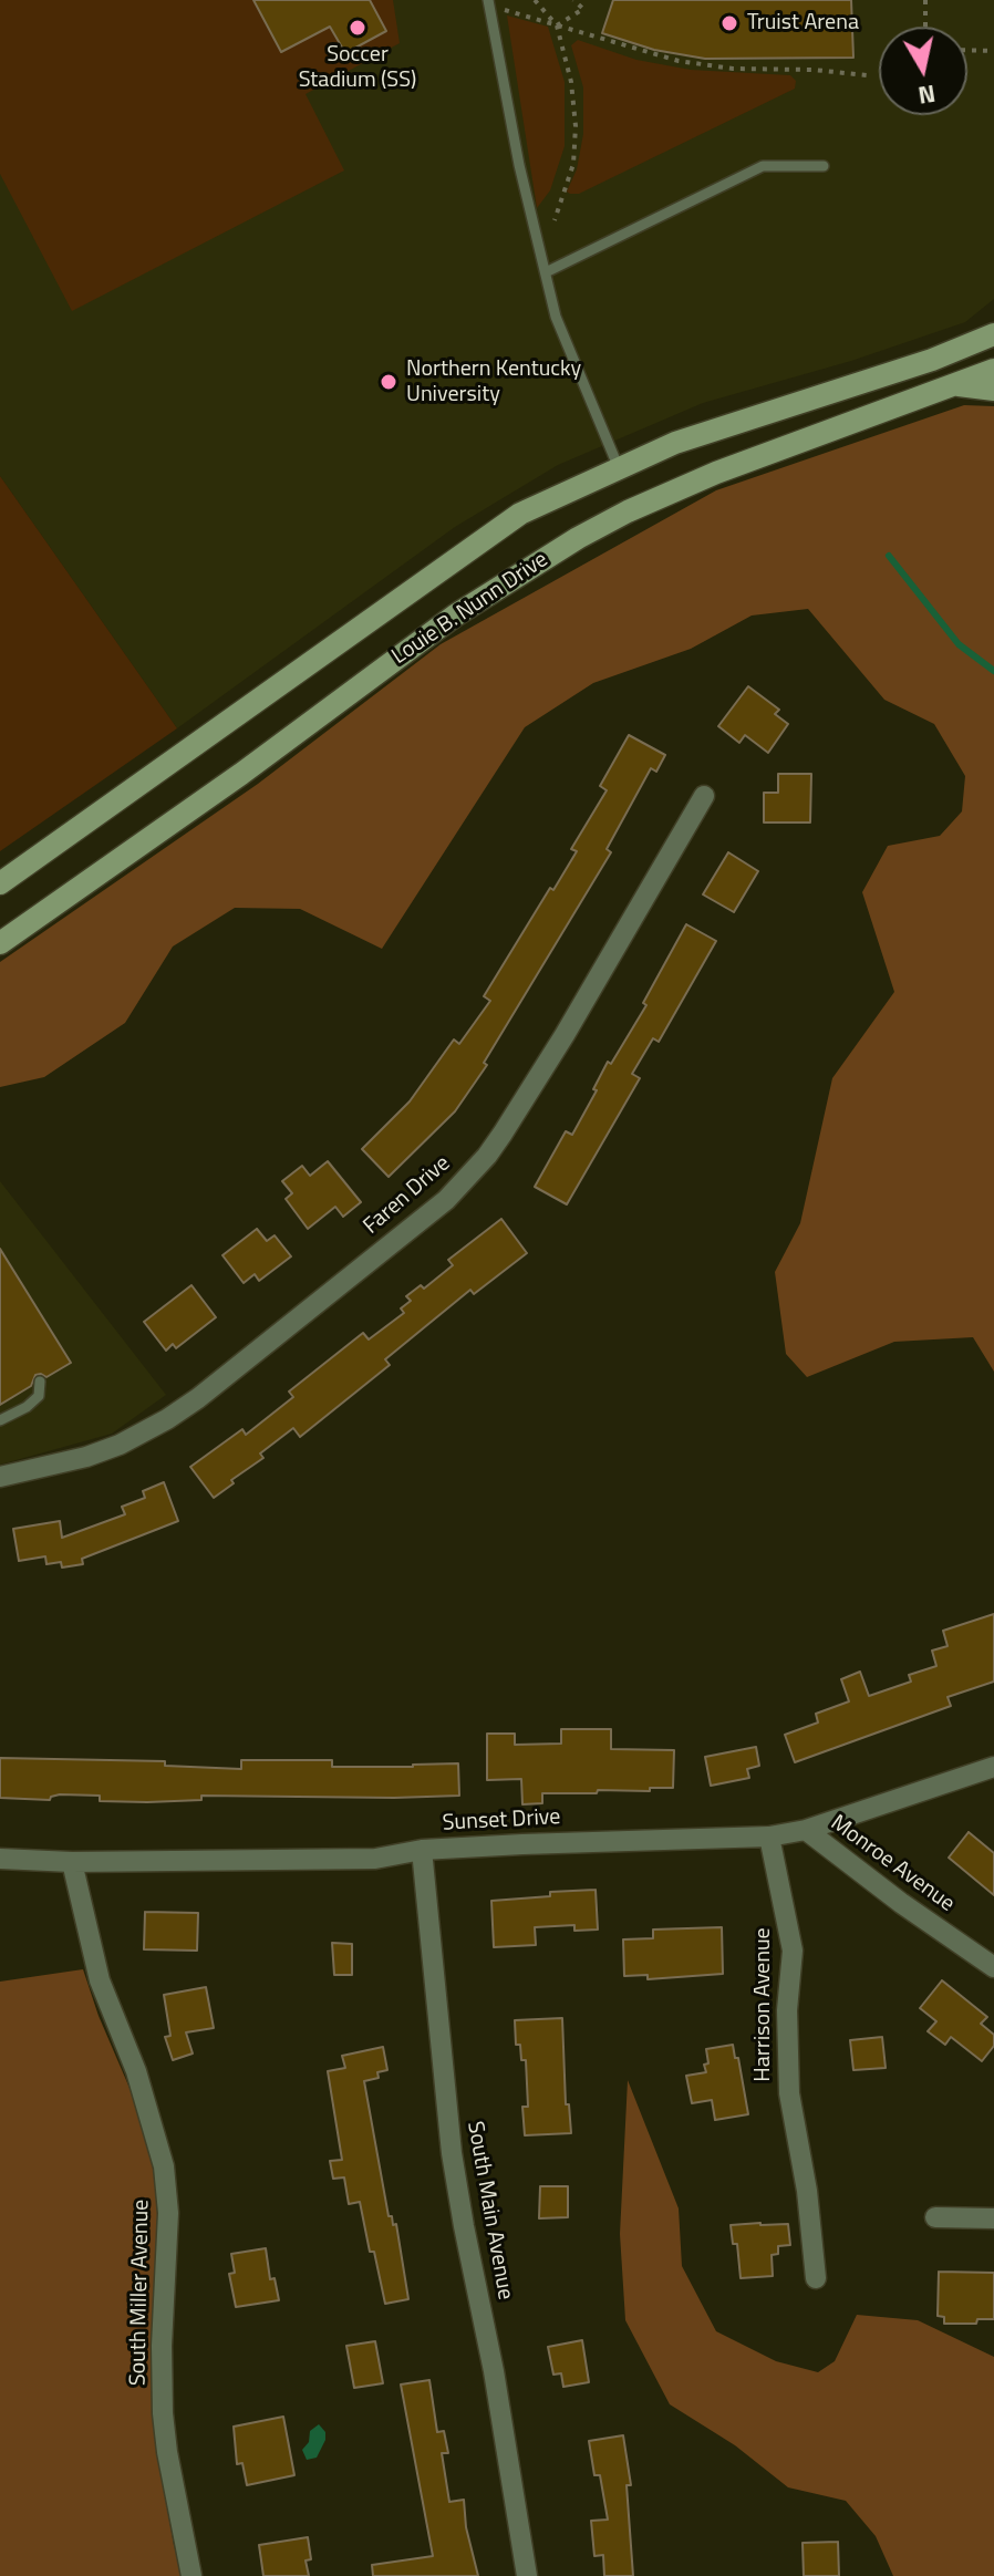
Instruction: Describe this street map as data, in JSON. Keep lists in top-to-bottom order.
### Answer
{
  "streets": {
    "main road": ["Louie B. Nunn Drive"],
    "street": [
      "Faren Drive",
      "Sunset Drive",
      "Monroe Avenue",
      "Harrison Avenue",
      "South Main Avenue",
      "South Miller Avenue"
    ]
  },
  "crossings": [
    ["Sunset Drive", "Monroe Avenue"],
    ["Sunset Drive", "Harrison Avenue"],
    ["Sunset Drive", "South Main Avenue"],
    ["Sunset Drive", "South Miller Avenue"]
  ],
  "places": ["Truist Arena", "Soccer Stadium (SS)", "Northern Kentucky University"],
  "north": "bottom"
}
